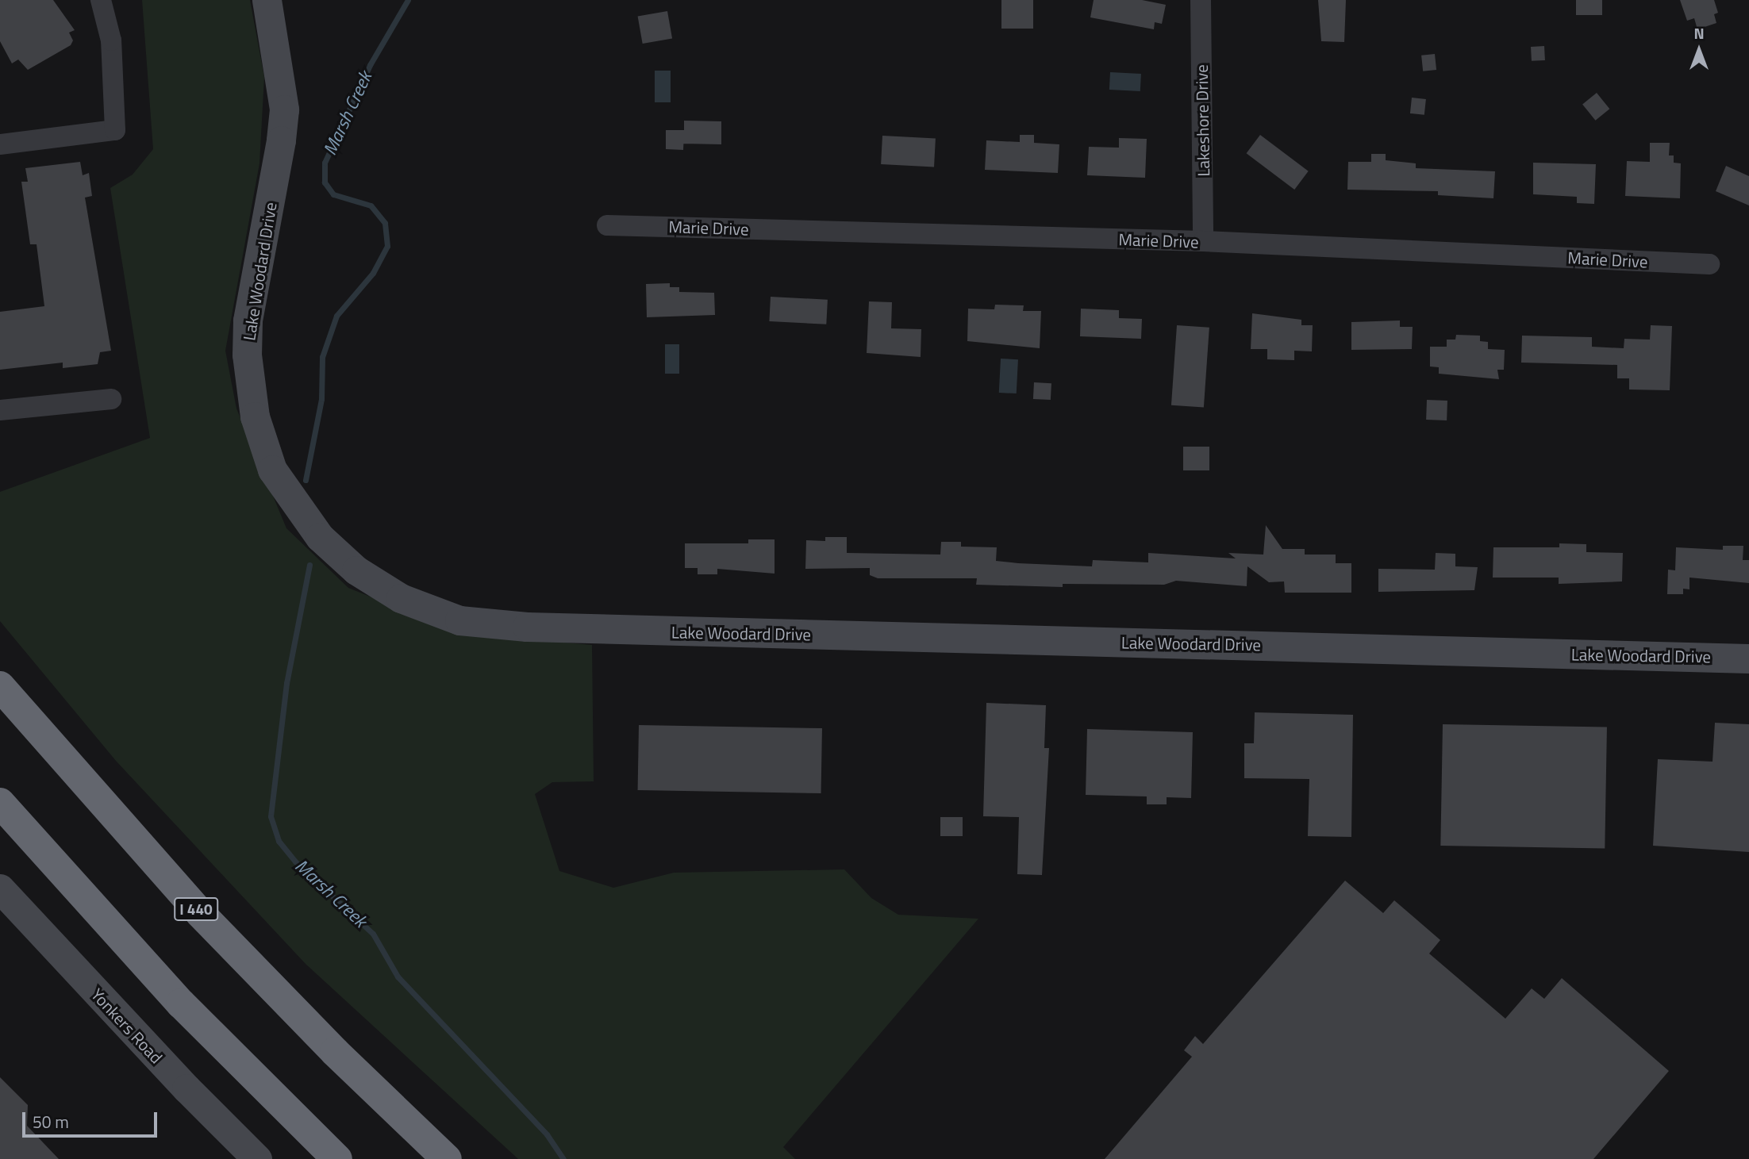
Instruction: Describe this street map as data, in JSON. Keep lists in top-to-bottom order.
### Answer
{
  "streets": {
    "highway": ["I 440"],
    "street": [
      "Lakeshore Drive",
      "Marie Drive",
      "Lake Woodard Drive",
      "Yonkers Road"
    ]
  },
  "crossings": [
    ["Lakeshore Drive", "Marie Drive"]
  ],
  "water": ["Marsh Creek"],
  "scale_bar": "50 m",
  "north": "top"
}
